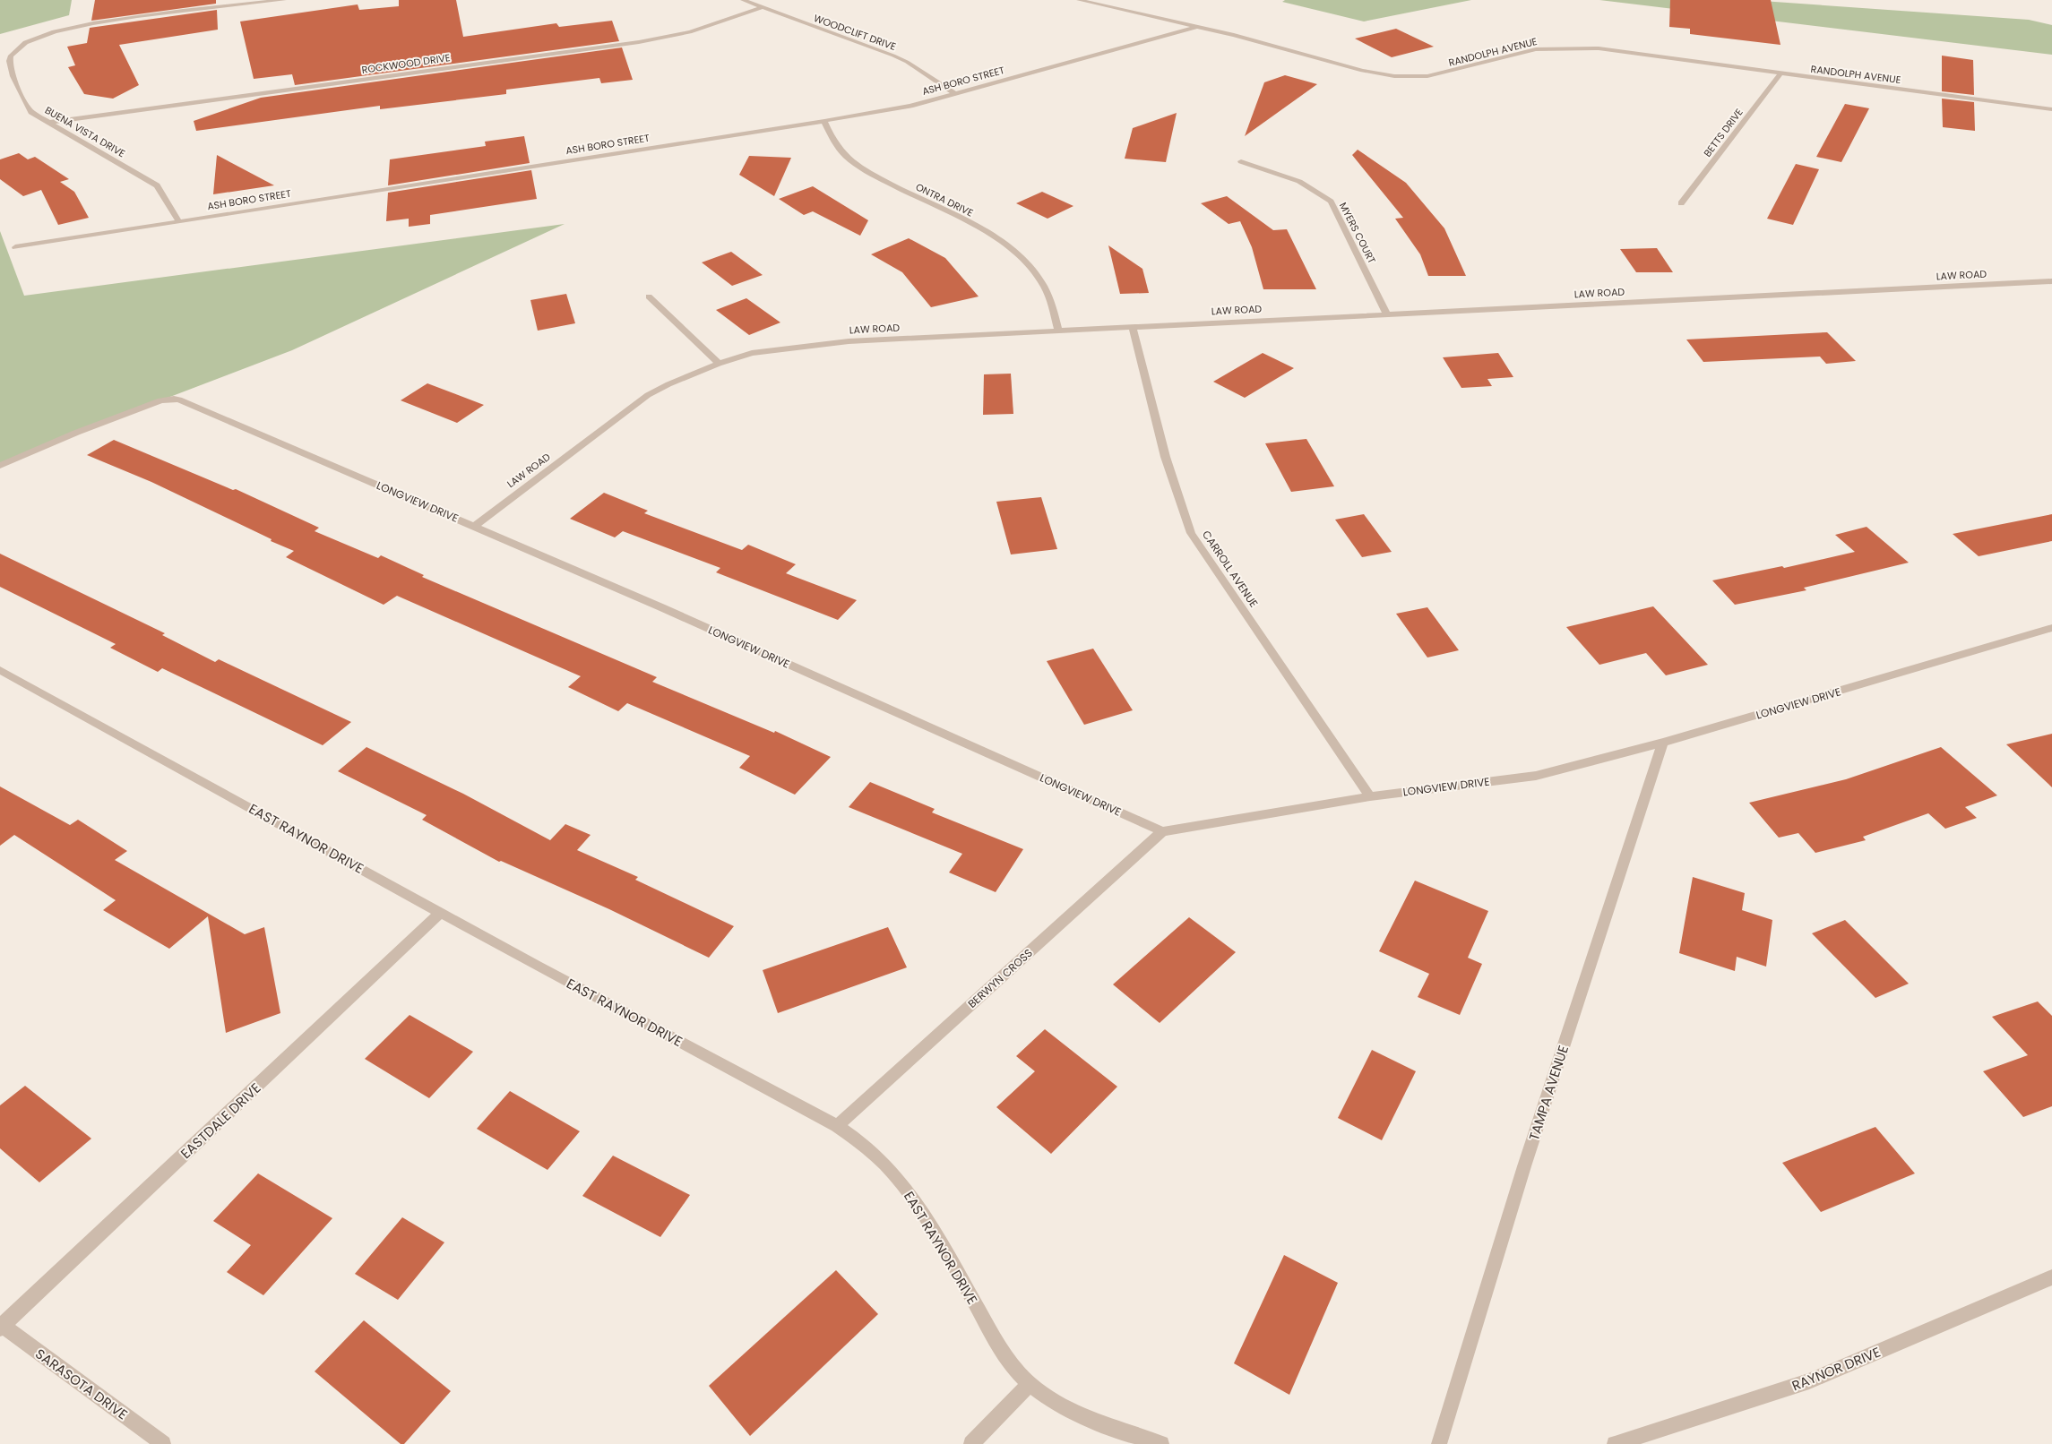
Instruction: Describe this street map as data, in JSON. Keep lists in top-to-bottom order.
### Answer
{
  "streets": {
    "street": [
      "WOODCLIFT DRIVE",
      "RANDOLPH AVENUE",
      "ROCKWOOD DRIVE",
      "ASH BORO STREET",
      "BUENA VISTA DRIVE",
      "BETTS DRIVE",
      "ONTRA DRIVE",
      "MYERS COURT",
      "LAW ROAD",
      "LONGVIEW DRIVE",
      "CARROLL AVENUE",
      "EAST RAYNOR DRIVE",
      "BERWYN CROSS",
      "TAMPA AVENUE",
      "EASTDALE DRIVE",
      "RAYNOR DRIVE",
      "SARASOTA DRIVE"
    ]
  },
  "crossings": [
    ["WOODCLIFT DRIVE", "ROCKWOOD DRIVE"],
    ["WOODCLIFT DRIVE", "ASH BORO STREET"],
    ["RANDOLPH AVENUE", "ASH BORO STREET"],
    ["RANDOLPH AVENUE", "BETTS DRIVE"],
    ["ROCKWOOD DRIVE", "BUENA VISTA DRIVE"],
    ["ASH BORO STREET", "BUENA VISTA DRIVE"],
    ["ASH BORO STREET", "ONTRA DRIVE"],
    ["ONTRA DRIVE", "LAW ROAD"],
    ["MYERS COURT", "LAW ROAD"],
    ["LAW ROAD", "LONGVIEW DRIVE"],
    ["LAW ROAD", "CARROLL AVENUE"],
    ["LONGVIEW DRIVE", "CARROLL AVENUE"],
    ["LONGVIEW DRIVE", "BERWYN CROSS"],
    ["LONGVIEW DRIVE", "TAMPA AVENUE"],
    ["EAST RAYNOR DRIVE", "BERWYN CROSS"],
    ["EAST RAYNOR DRIVE", "EASTDALE DRIVE"],
    ["EASTDALE DRIVE", "SARASOTA DRIVE"]
  ]
}
